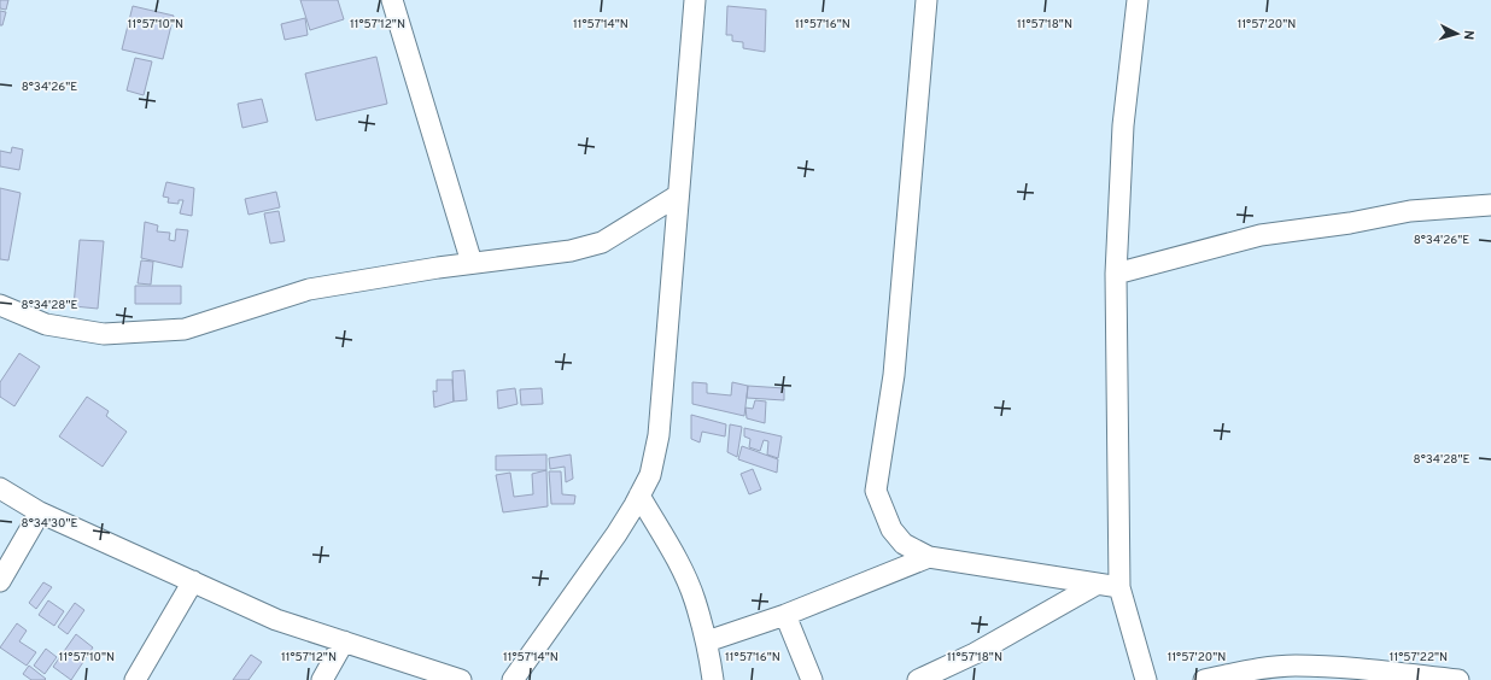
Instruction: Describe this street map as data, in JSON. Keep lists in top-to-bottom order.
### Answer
{
  "north": "right",
  "coordinates": [
    "11°57'10\"N",
    "11°57'12\"N",
    "11°57'14\"N",
    "11°57'16\"N",
    "11°57'18\"N",
    "11°57'20\"N",
    "8°34'26\"E",
    "8°34'28\"E",
    "8°34'30\"E",
    "11°57'22\"N"
  ]
}
